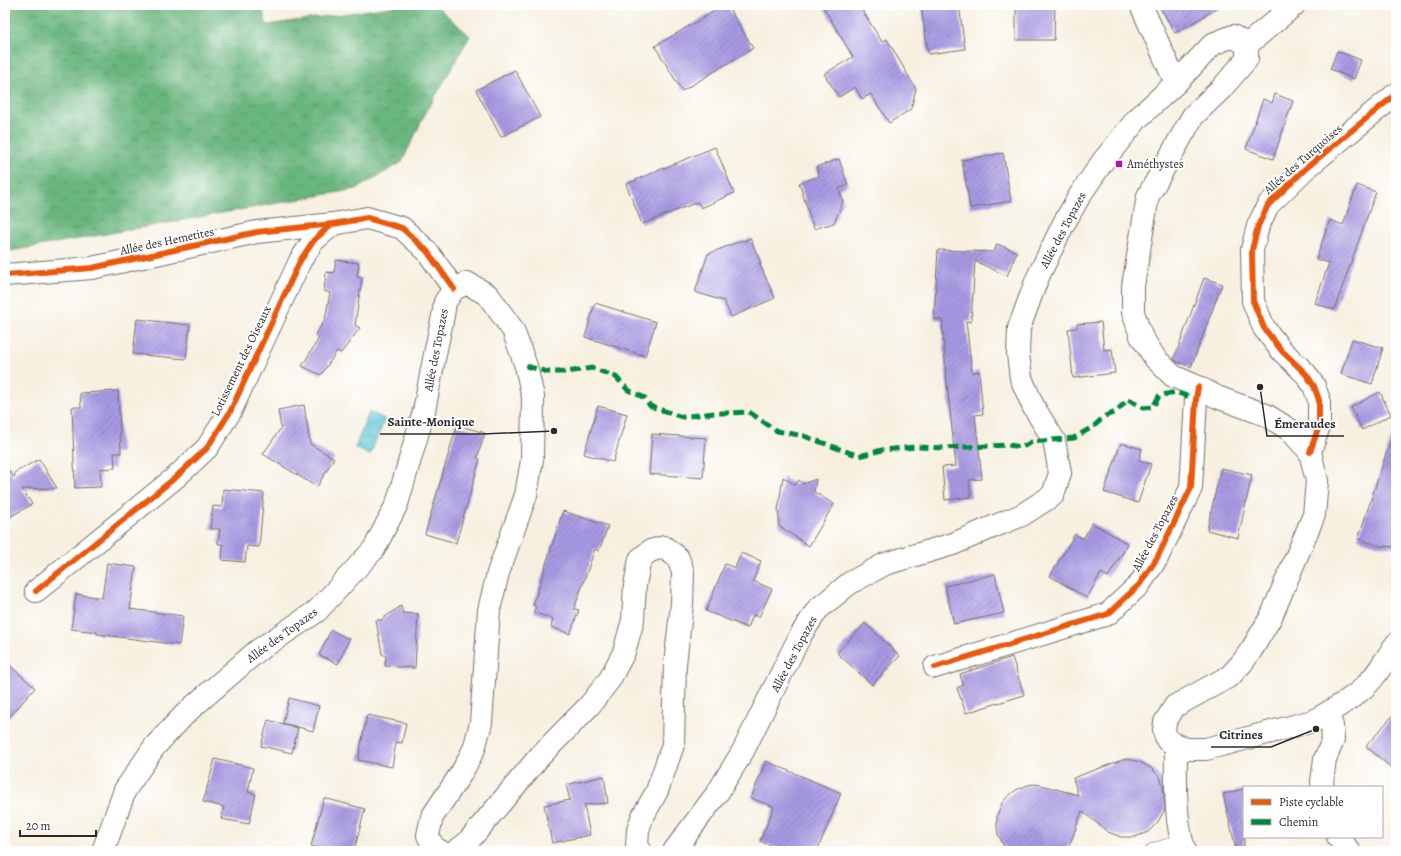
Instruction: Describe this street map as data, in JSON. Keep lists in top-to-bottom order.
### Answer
{
  "streets": {
    "main road": [
      "Allée des Turquoises",
      "Allée des Topazes",
      "Allée des Hemetites",
      "Lotissement des Oiseaux"
    ]
  },
  "crossings": [
    ["Allée des Hemetites", "Lotissement des Oiseaux"]
  ],
  "places": {
    "transit": ["Améthystes"],
    "other": ["Émeraudes", "Sainte-Monique", "Citrines"]
  },
  "legend": ["Piste cyclable", "Chemin"],
  "scale_bar": "20 m"
}
